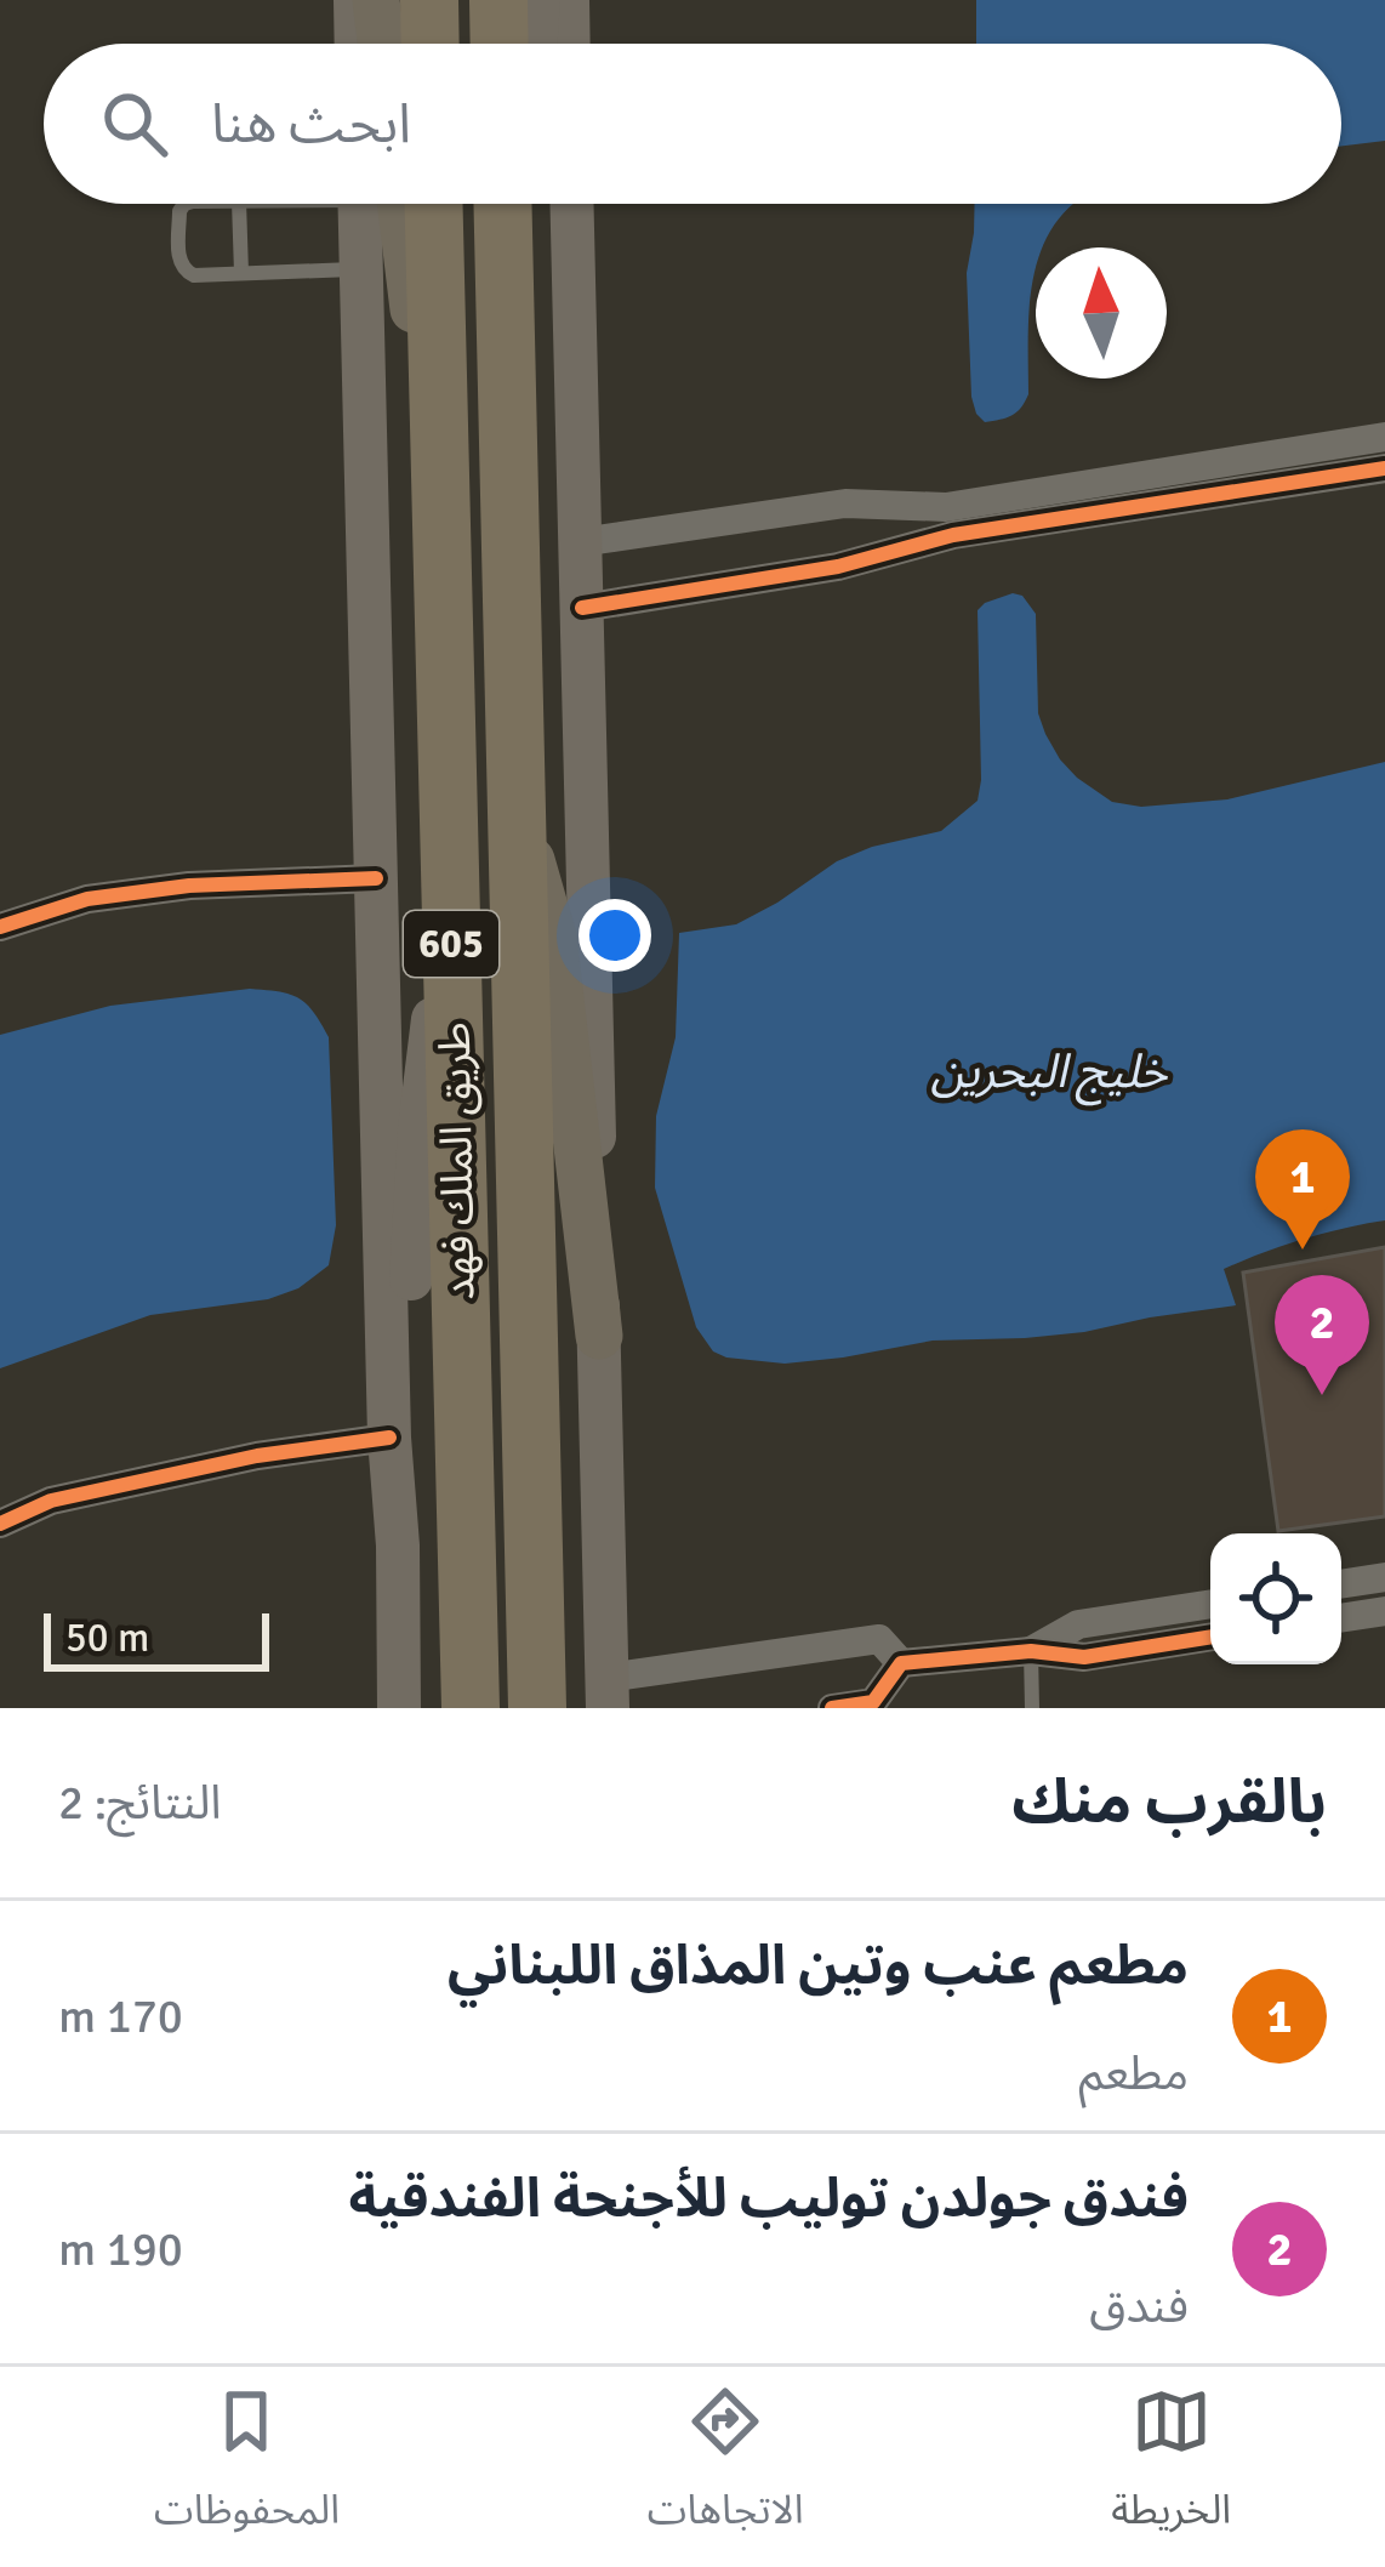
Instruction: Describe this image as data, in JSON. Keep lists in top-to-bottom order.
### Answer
{
  "streets": {
    "highway": ["605", "طريق الملك فهد"]
  },
  "water": ["خليج البحرين"],
  "scale_bar": "50 m",
  "north": "top",
  "page": {
    "search": "ابحث هنا",
    "pins": ["1", "2"],
    "scale": "50 m",
    "heading": ["بالقرب منك", "النتائج: 2"],
    "list": [
      {
        "mark": "1",
        "name": "مطعم عنب وتين المذاق اللبناني",
        "note": "مطعم",
        "value": "170 m"
      },
      {
        "mark": "2",
        "name": "فندق جولدن توليب للأجنحة الفندقية",
        "note": "فندق",
        "value": "190 m"
      }
    ],
    "nav": ["الخريطة", "الاتجاهات", "المحفوظات"]
  }
}
